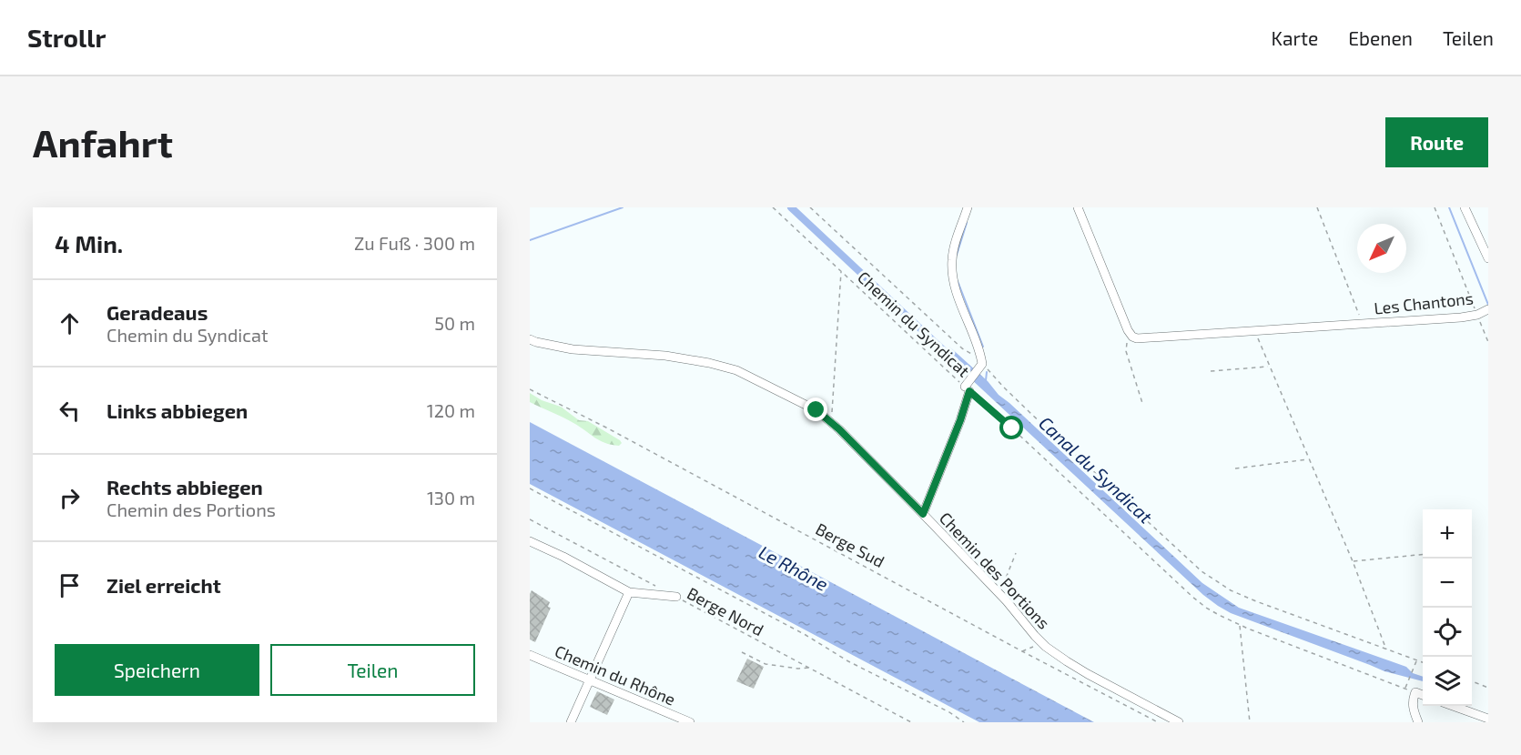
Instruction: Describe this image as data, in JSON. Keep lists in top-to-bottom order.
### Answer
{
  "streets": {
    "street": ["Les Chantons", "Chemin des Portions", "Chemin du Rhône"],
    "path": ["Chemin du Syndicat", "Berge Sud", "Berge Nord"]
  },
  "water": ["Canal du Syndicat", "Le Rhône"],
  "north": "bottom left",
  "page": {
    "header": "Strollr",
    "nav": ["Karte", "Ebenen", "Teilen"],
    "buttons": [
      "Route",
      ["Speichern", "Teilen"]
    ],
    "title": "Anfahrt",
    "heading": ["4 Min.", "Zu Fuß · 300 m"],
    "list": [
      ["Geradeaus", "Chemin du Syndicat", "50 m"],
      ["Links abbiegen", "120 m"],
      ["Rechts abbiegen", "Chemin des Portions", "130 m"],
      "Ziel erreicht"
    ],
    "map_buttons": ["+", "−"]
  }
}
